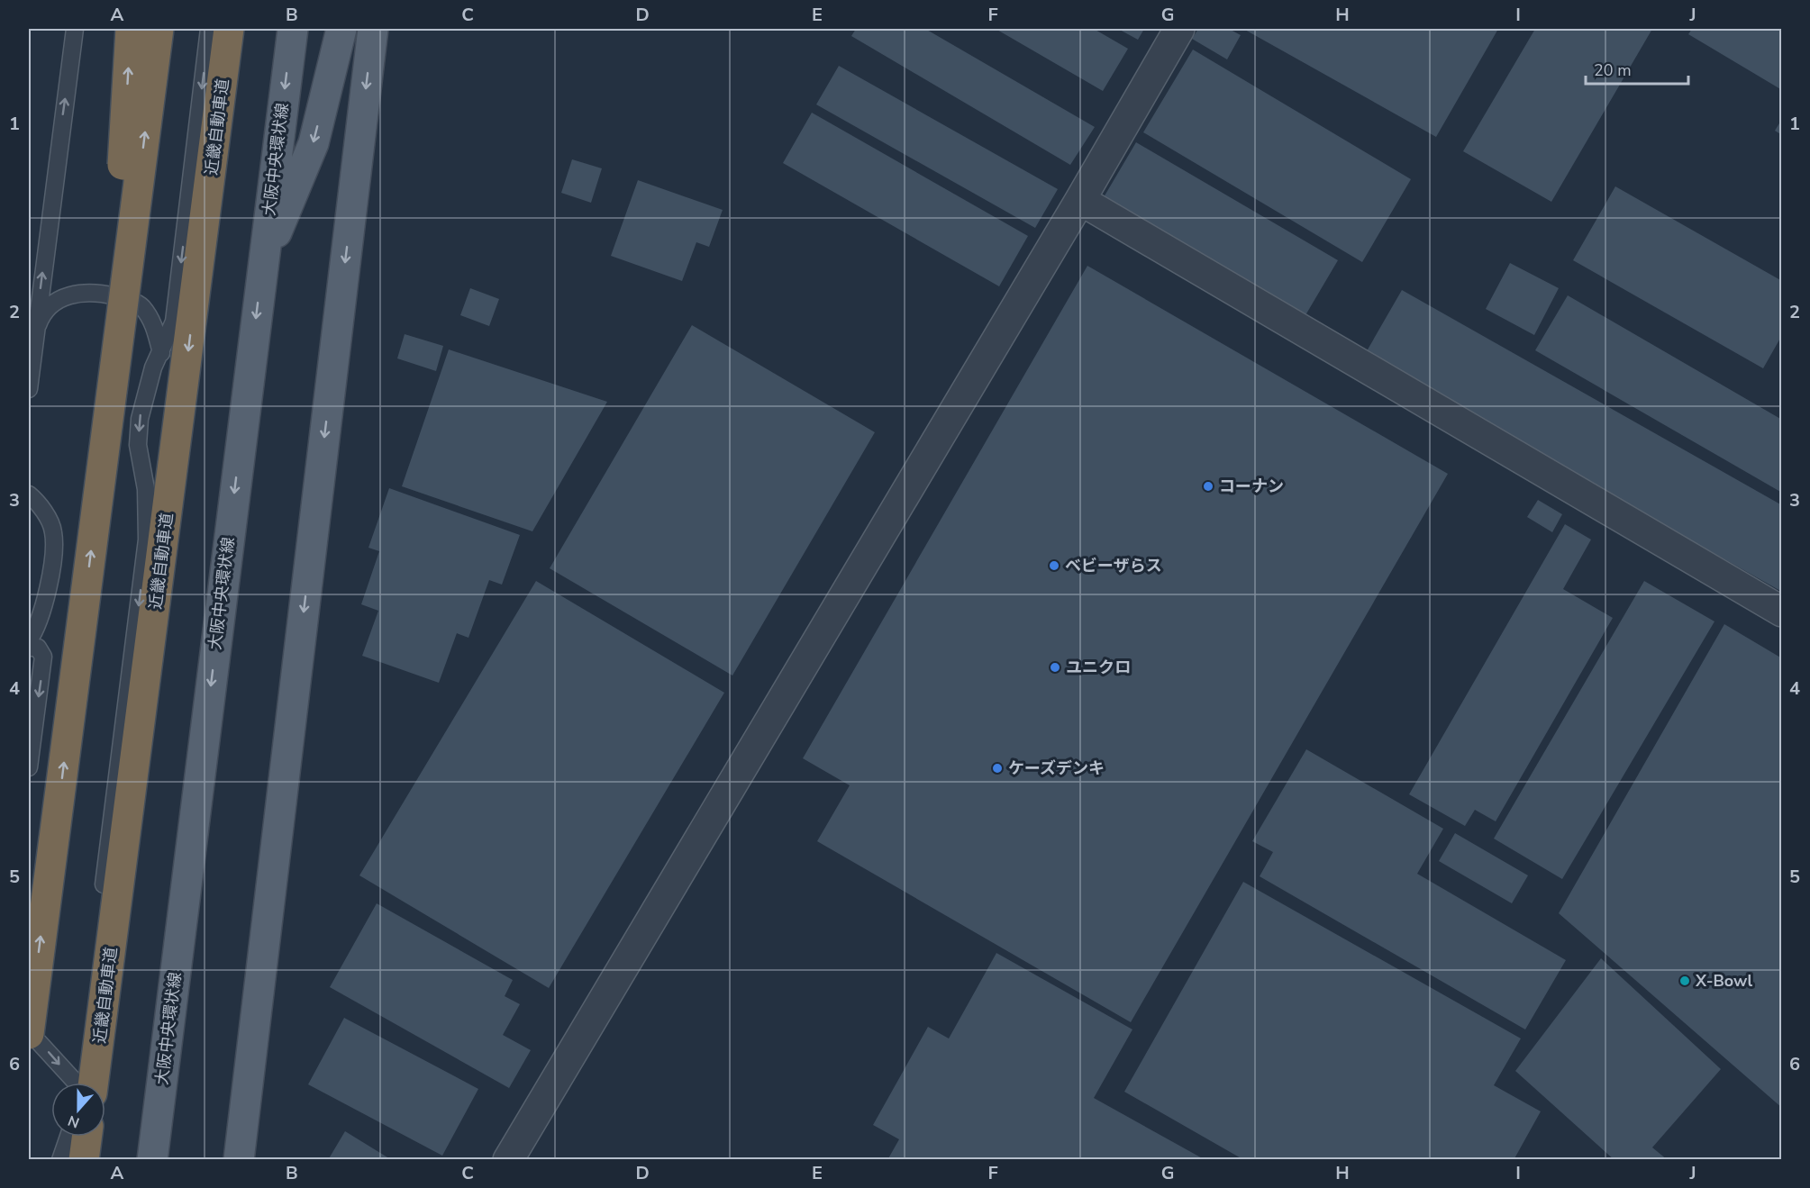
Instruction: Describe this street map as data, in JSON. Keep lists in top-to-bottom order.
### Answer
{
  "streets": {
    "highway": ["近畿自動車道"],
    "main road": ["大阪中央環状線"]
  },
  "places": [
    "コーナン",
    "ベビーザらス",
    "ユニクロ",
    "ケーズデンキ",
    "X-Bowl"
  ],
  "scale_bar": "20 m",
  "north": "bottom",
  "grid": {
    "columns": [
      "A",
      "B",
      "C",
      "D",
      "E",
      "F",
      "G",
      "H",
      "I",
      "J"
    ],
    "rows": [
      "1",
      "2",
      "3",
      "4",
      "5",
      "6"
    ]
  }
}
